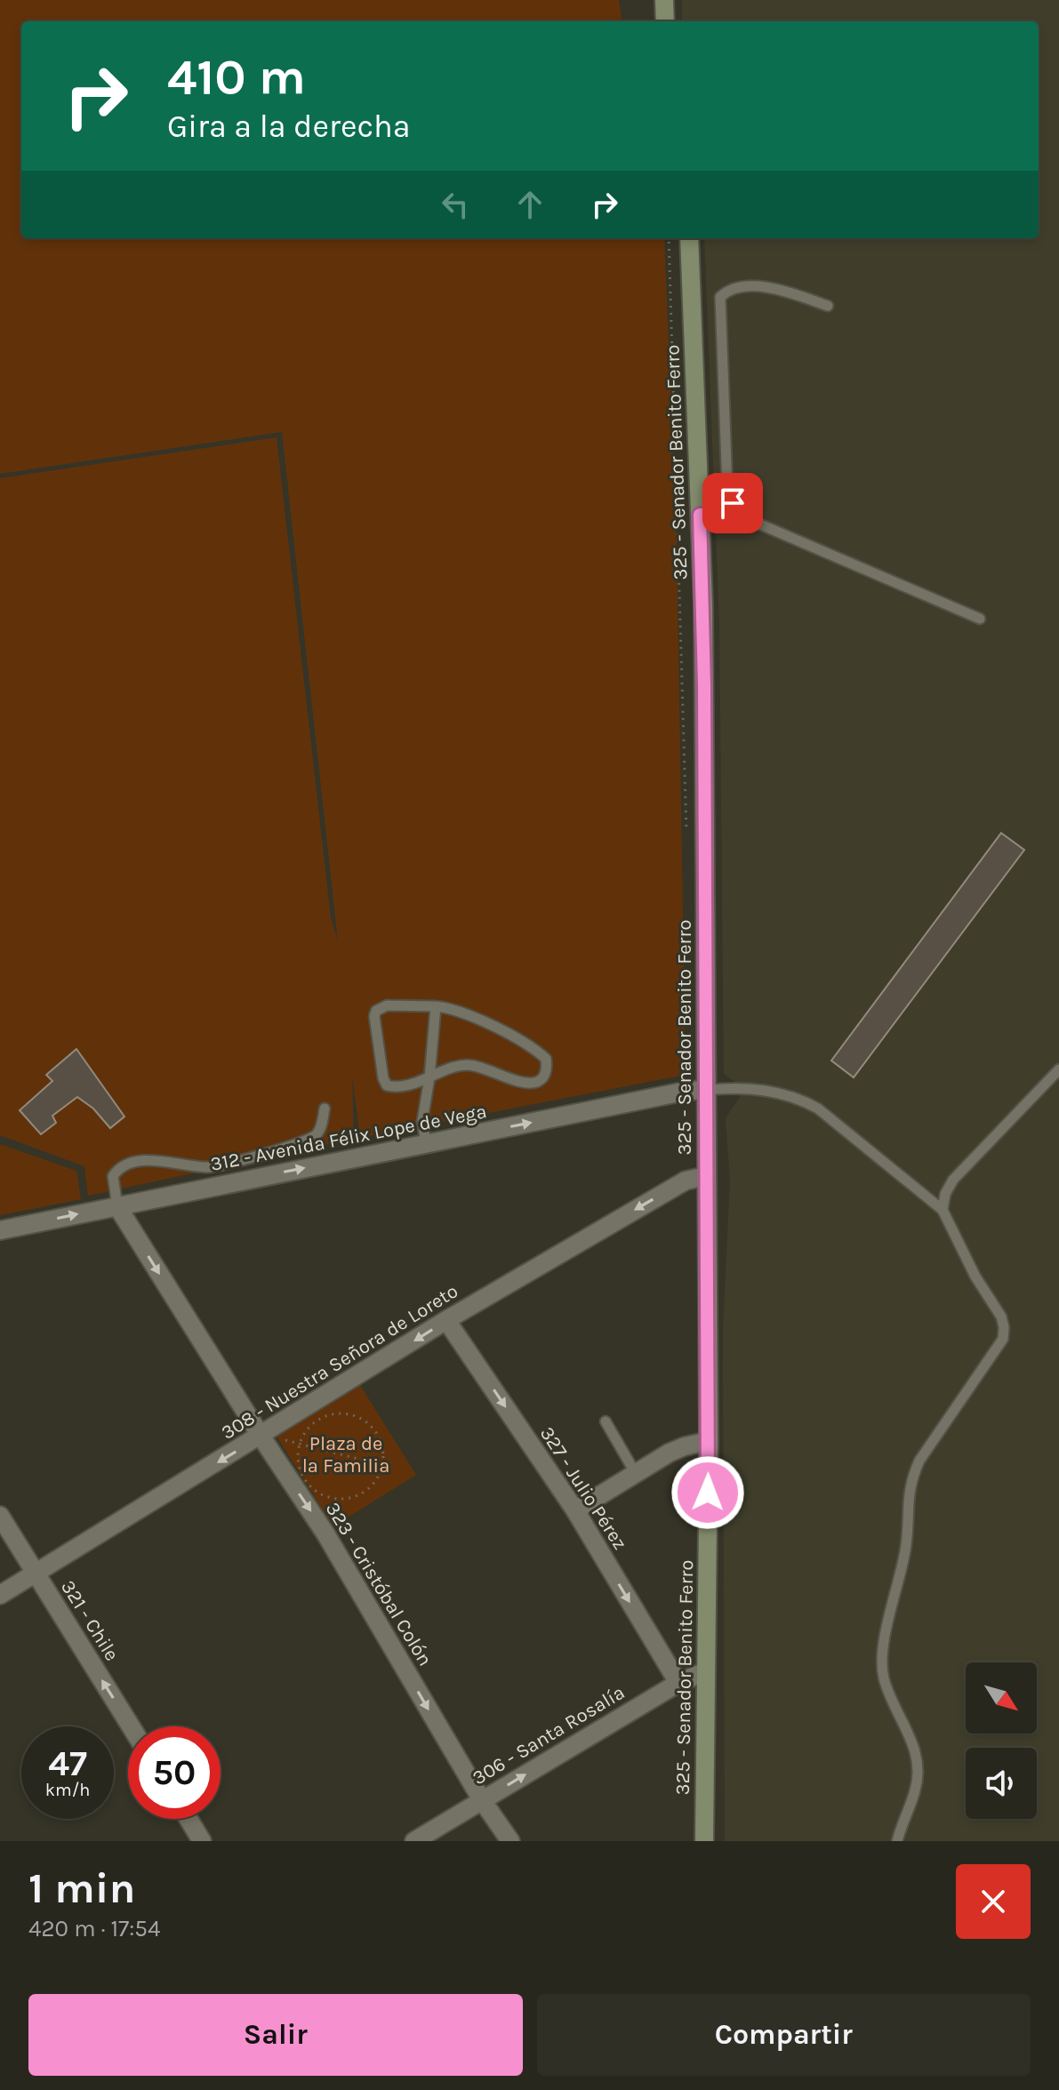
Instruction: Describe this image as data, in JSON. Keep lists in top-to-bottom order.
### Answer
{
  "streets": {
    "main road": ["325 - Senador Benito Ferro"],
    "street": [
      "312 - Avenida Félix Lope de Vega",
      "308 - Nuestra Señora de Loreto",
      "327 - Julio Pérez",
      "323 - Cristóbal Colón",
      "321 - Chile",
      "306 - Santa Rosalía"
    ]
  },
  "crossings": [
    ["325 - Senador Benito Ferro", "312 - Avenida Félix Lope de Vega"],
    ["325 - Senador Benito Ferro", "308 - Nuestra Señora de Loreto"],
    ["325 - Senador Benito Ferro", "306 - Santa Rosalía"],
    ["312 - Avenida Félix Lope de Vega", "323 - Cristóbal Colón"],
    ["308 - Nuestra Señora de Loreto", "327 - Julio Pérez"],
    ["308 - Nuestra Señora de Loreto", "323 - Cristóbal Colón"],
    ["308 - Nuestra Señora de Loreto", "321 - Chile"],
    ["327 - Julio Pérez", "306 - Santa Rosalía"],
    ["323 - Cristóbal Colón", "306 - Santa Rosalía"]
  ],
  "one_way": [
    "312 - Avenida Félix Lope de Vega",
    "308 - Nuestra Señora de Loreto",
    "327 - Julio Pérez",
    "323 - Cristóbal Colón",
    "321 - Chile",
    "306 - Santa Rosalía"
  ],
  "parks": ["Plaza de la Familia"],
  "north": "bottom right",
  "page": {
    "turn": ["410 m", "Gira a la derecha"],
    "speed": "47 km/h",
    "limit": "50",
    "heading": ["1 min", "420 m · 17:54"],
    "buttons": ["Salir", "Compartir"]
  }
}
